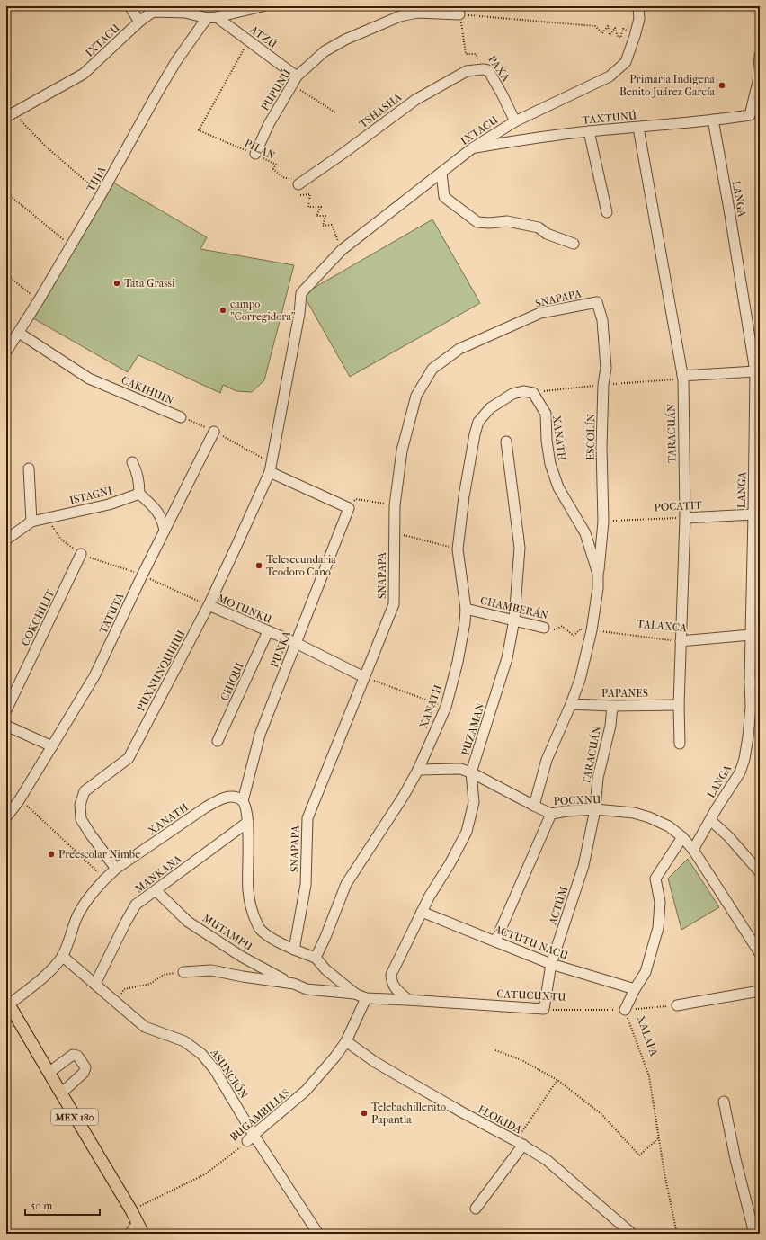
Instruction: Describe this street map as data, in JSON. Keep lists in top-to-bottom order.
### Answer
{
  "streets": {
    "main road": ["MEX 180"],
    "street": [
      "ATZÚ",
      "IXTACU",
      "PAXA",
      "PUPUNÚ",
      "TSHASHA",
      "TAXTUNÚ",
      "TIJIA",
      "LANGA",
      "SNAPAPA",
      "CAKIHUIN",
      "TARACUÁN",
      "ESCOLÍN",
      "XANATH",
      "ISTAGNI",
      "POCATIT",
      "CHAMBERÁN",
      "MOTUNKU",
      "TATUTA",
      "COKCHILIT",
      "TALAXCA",
      "PUXKA",
      "PUXNUNQUIHUI",
      "CHIQUI",
      "PAPANES",
      "PUZAMAN",
      "POCXNU",
      "MANKANA",
      "ACTÚM",
      "MUTAMPU",
      "ACTUTU NACÚ",
      "CATUCUXTU",
      "XALAPA",
      "ASUNCIÓN",
      "BUGAMBILIAS",
      "FLORIDA"
    ],
    "path": ["PILAN"]
  },
  "crossings": [
    ["ATZÚ", "IXTACU"],
    ["ATZÚ", "PUPUNÚ"],
    ["ATZÚ", "PILAN"],
    ["ATZÚ", "TIJIA"],
    ["IXTACU", "PAXA"],
    ["IXTACU", "TAXTUNÚ"],
    ["IXTACU", "TIJIA"],
    ["IXTACU", "CAKIHUIN"],
    ["IXTACU", "PUXNUNQUIHUI"],
    ["PAXA", "PUPUNÚ"],
    ["PAXA", "TSHASHA"],
    ["PUPUNÚ", "PILAN"],
    ["TSHASHA", "PILAN"],
    ["TAXTUNÚ", "LANGA"],
    ["TAXTUNÚ", "TARACUÁN"],
    ["TIJIA", "CAKIHUIN"],
    ["LANGA", "POCATIT"],
    ["LANGA", "TALAXCA"],
    ["LANGA", "POCXNU"],
    ["SNAPAPA", "ESCOLÍN"],
    ["SNAPAPA", "MOTUNKU"],
    ["CAKIHUIN", "TATUTA"],
    ["CAKIHUIN", "PUXNUNQUIHUI"],
    ["TARACUÁN", "POCATIT"],
    ["TARACUÁN", "TALAXCA"],
    ["TARACUÁN", "PAPANES"],
    ["TARACUÁN", "POCXNU"],
    ["TARACUÁN", "ACTÚM"],
    ["ESCOLÍN", "XANATH"],
    ["ESCOLÍN", "POCATIT"],
    ["XANATH", "CHAMBERÁN"],
    ["XANATH", "TALAXCA"],
    ["XANATH", "PUXKA"],
    ["XANATH", "PUXNUNQUIHUI"],
    ["XANATH", "PAPANES"],
    ["XANATH", "POCXNU"],
    ["XANATH", "CATUCUXTU"],
    ["XANATH", "ASUNCIÓN"],
    ["XANATH", "MEX 180"],
    ["ISTAGNI", "MOTUNKU"],
    ["CHAMBERÁN", "TALAXCA"],
    ["CHAMBERÁN", "PUZAMAN"],
    ["MOTUNKU", "TATUTA"],
    ["MOTUNKU", "COKCHILIT"],
    ["MOTUNKU", "PUXKA"],
    ["MOTUNKU", "PUXNUNQUIHUI"],
    ["MOTUNKU", "CHIQUI"],
    ["PUZAMAN", "POCXNU"],
    ["PUZAMAN", "ACTUTU NACÚ"],
    ["PUZAMAN", "CATUCUXTU"],
    ["POCXNU", "ACTÚM"],
    ["POCXNU", "XALAPA"],
    ["MANKANA", "MUTAMPU"],
    ["MANKANA", "ASUNCIÓN"],
    ["ACTÚM", "ACTUTU NACÚ"],
    ["ACTÚM", "CATUCUXTU"],
    ["MUTAMPU", "CATUCUXTU"],
    ["ACTUTU NACÚ", "XALAPA"],
    ["CATUCUXTU", "XALAPA"],
    ["CATUCUXTU", "BUGAMBILIAS"],
    ["ASUNCIÓN", "BUGAMBILIAS"],
    ["BUGAMBILIAS", "MEX 180"],
    ["BUGAMBILIAS", "FLORIDA"]
  ],
  "places": [
    "Primaria Indigena Benito Juárez García",
    "Tata Grassi",
    "campo \"Corregidora\"",
    "Telesecundaria Teodoro Cano",
    "Preescolar Nimbe",
    "Telebachillerato Papantla"
  ],
  "scale_bar": "50 m"
}
